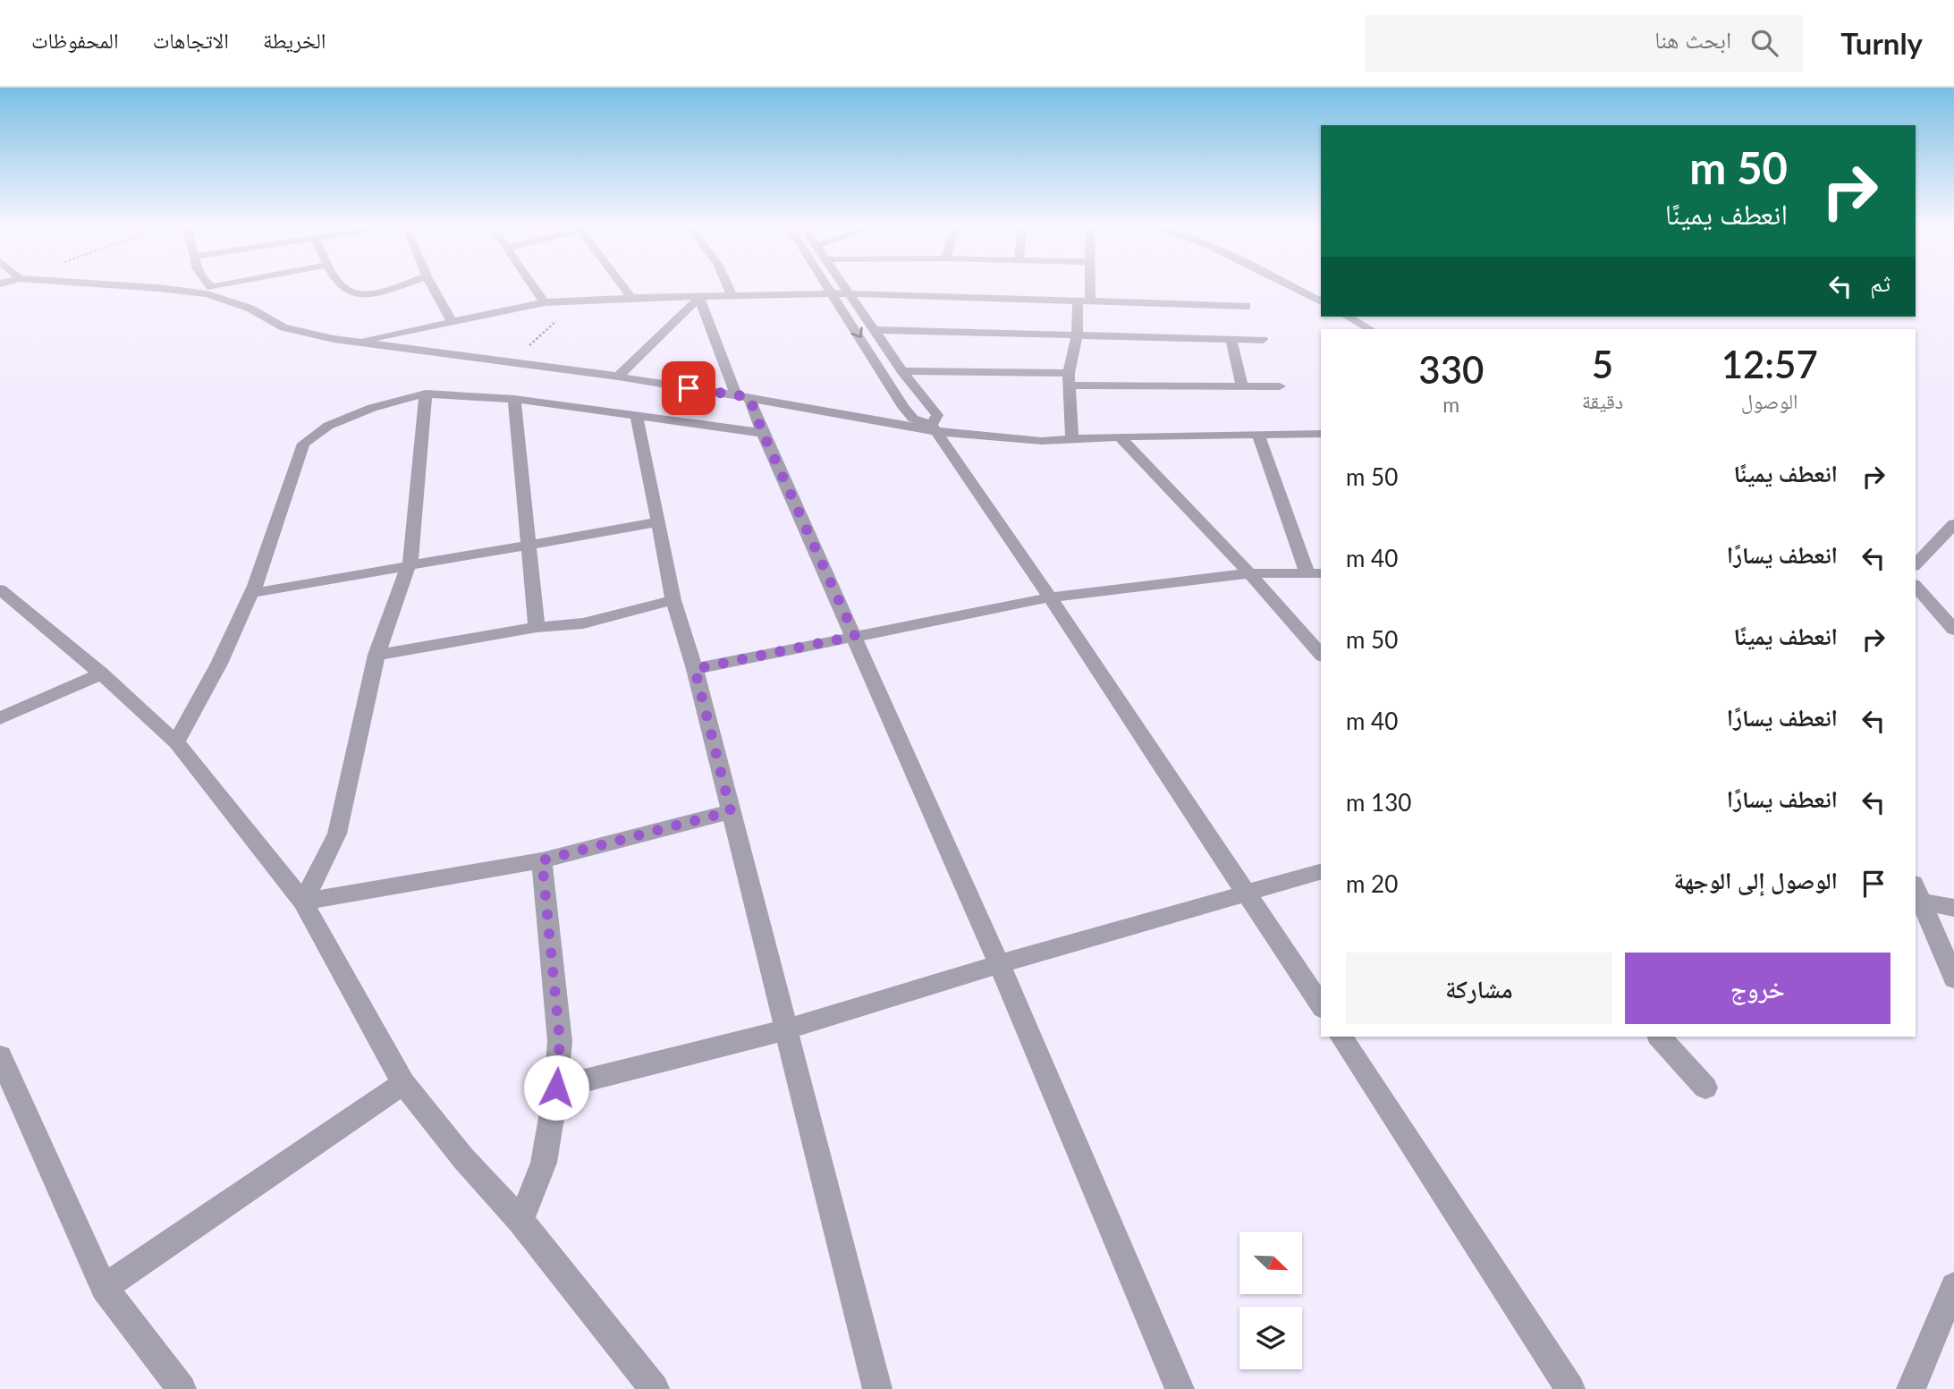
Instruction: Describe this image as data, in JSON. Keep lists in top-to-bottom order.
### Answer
{
  "north": "bottom right",
  "page": {
    "header": "Turnly",
    "search": "ابحث هنا",
    "nav": ["الخريطة", "الاتجاهات", "المحفوظات"],
    "turn": ["50 m", "انعطف يمينًا"],
    "then": "ثم",
    "eta": [
      "12:57",
      "الوصول",
      "5",
      "دقيقة",
      "330",
      "m"
    ],
    "list": [
      {
        "name": "انعطف يمينًا",
        "value": "50 m"
      },
      {
        "name": "انعطف يسارًا",
        "value": "40 m"
      },
      {
        "name": "انعطف يمينًا",
        "value": "50 m"
      },
      {
        "name": "انعطف يسارًا",
        "value": "40 m"
      },
      {
        "name": "انعطف يسارًا",
        "value": "130 m"
      },
      {
        "name": "الوصول إلى الوجهة",
        "value": "20 m"
      }
    ],
    "buttons": ["خروج", "مشاركة"]
  }
}
